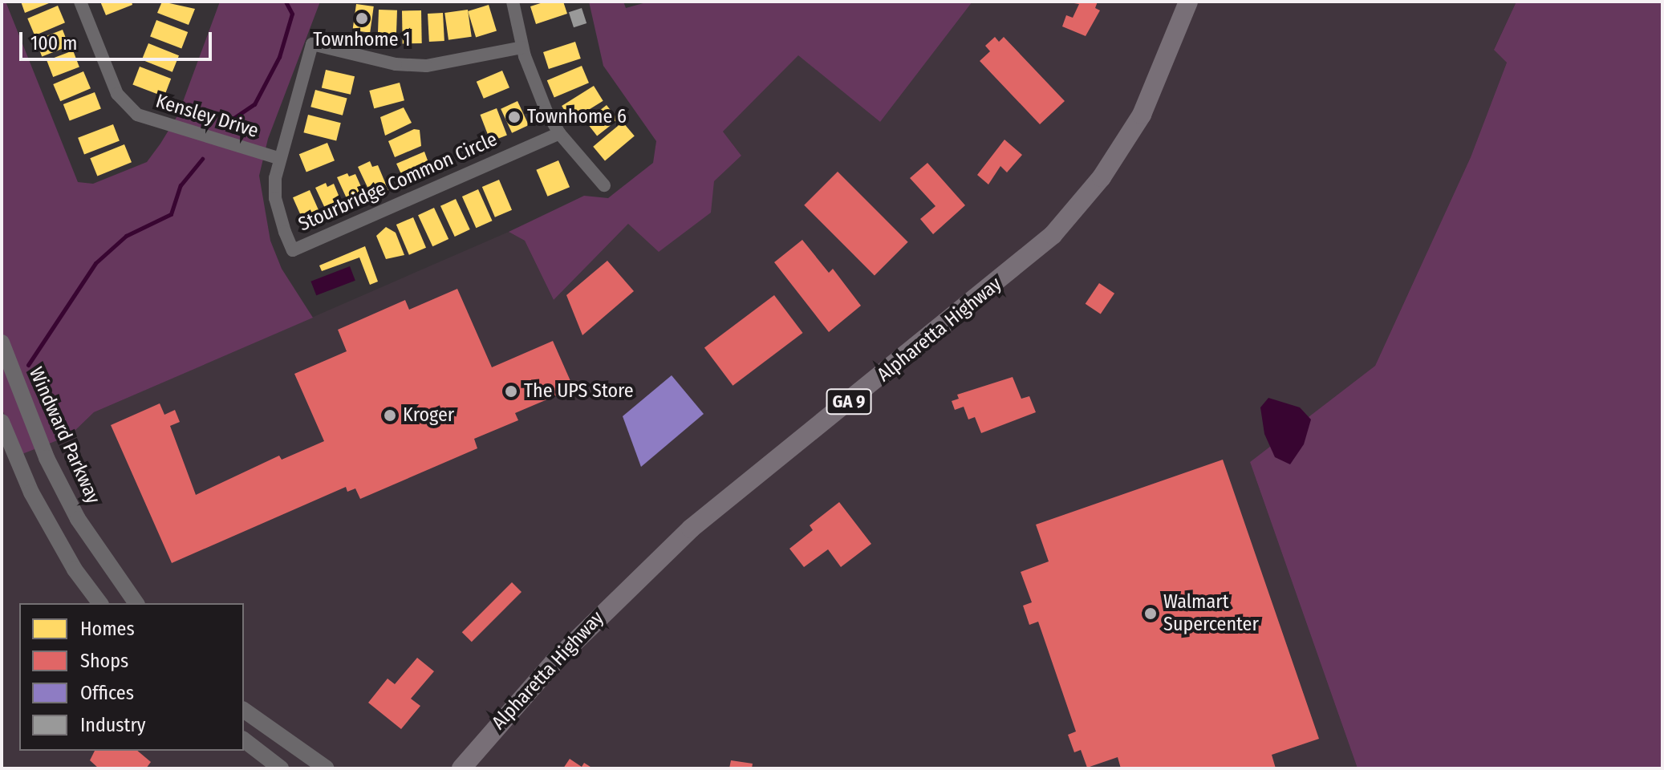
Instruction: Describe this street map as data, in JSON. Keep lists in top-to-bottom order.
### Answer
{
  "streets": {
    "main road": ["Alpharetta Highway", "GA 9"],
    "street": ["Kensley Drive", "Stourbridge Common Circle", "Windward Parkway"]
  },
  "crossings": [
    ["Kensley Drive", "Stourbridge Common Circle"]
  ],
  "places": [
    "Townhome 1",
    "Townhome 6",
    "The UPS Store",
    "Kroger",
    "Walmart Supercenter"
  ],
  "legend": [
    "Homes",
    "Shops",
    "Offices",
    "Industry"
  ],
  "scale_bar": "100 m"
}
